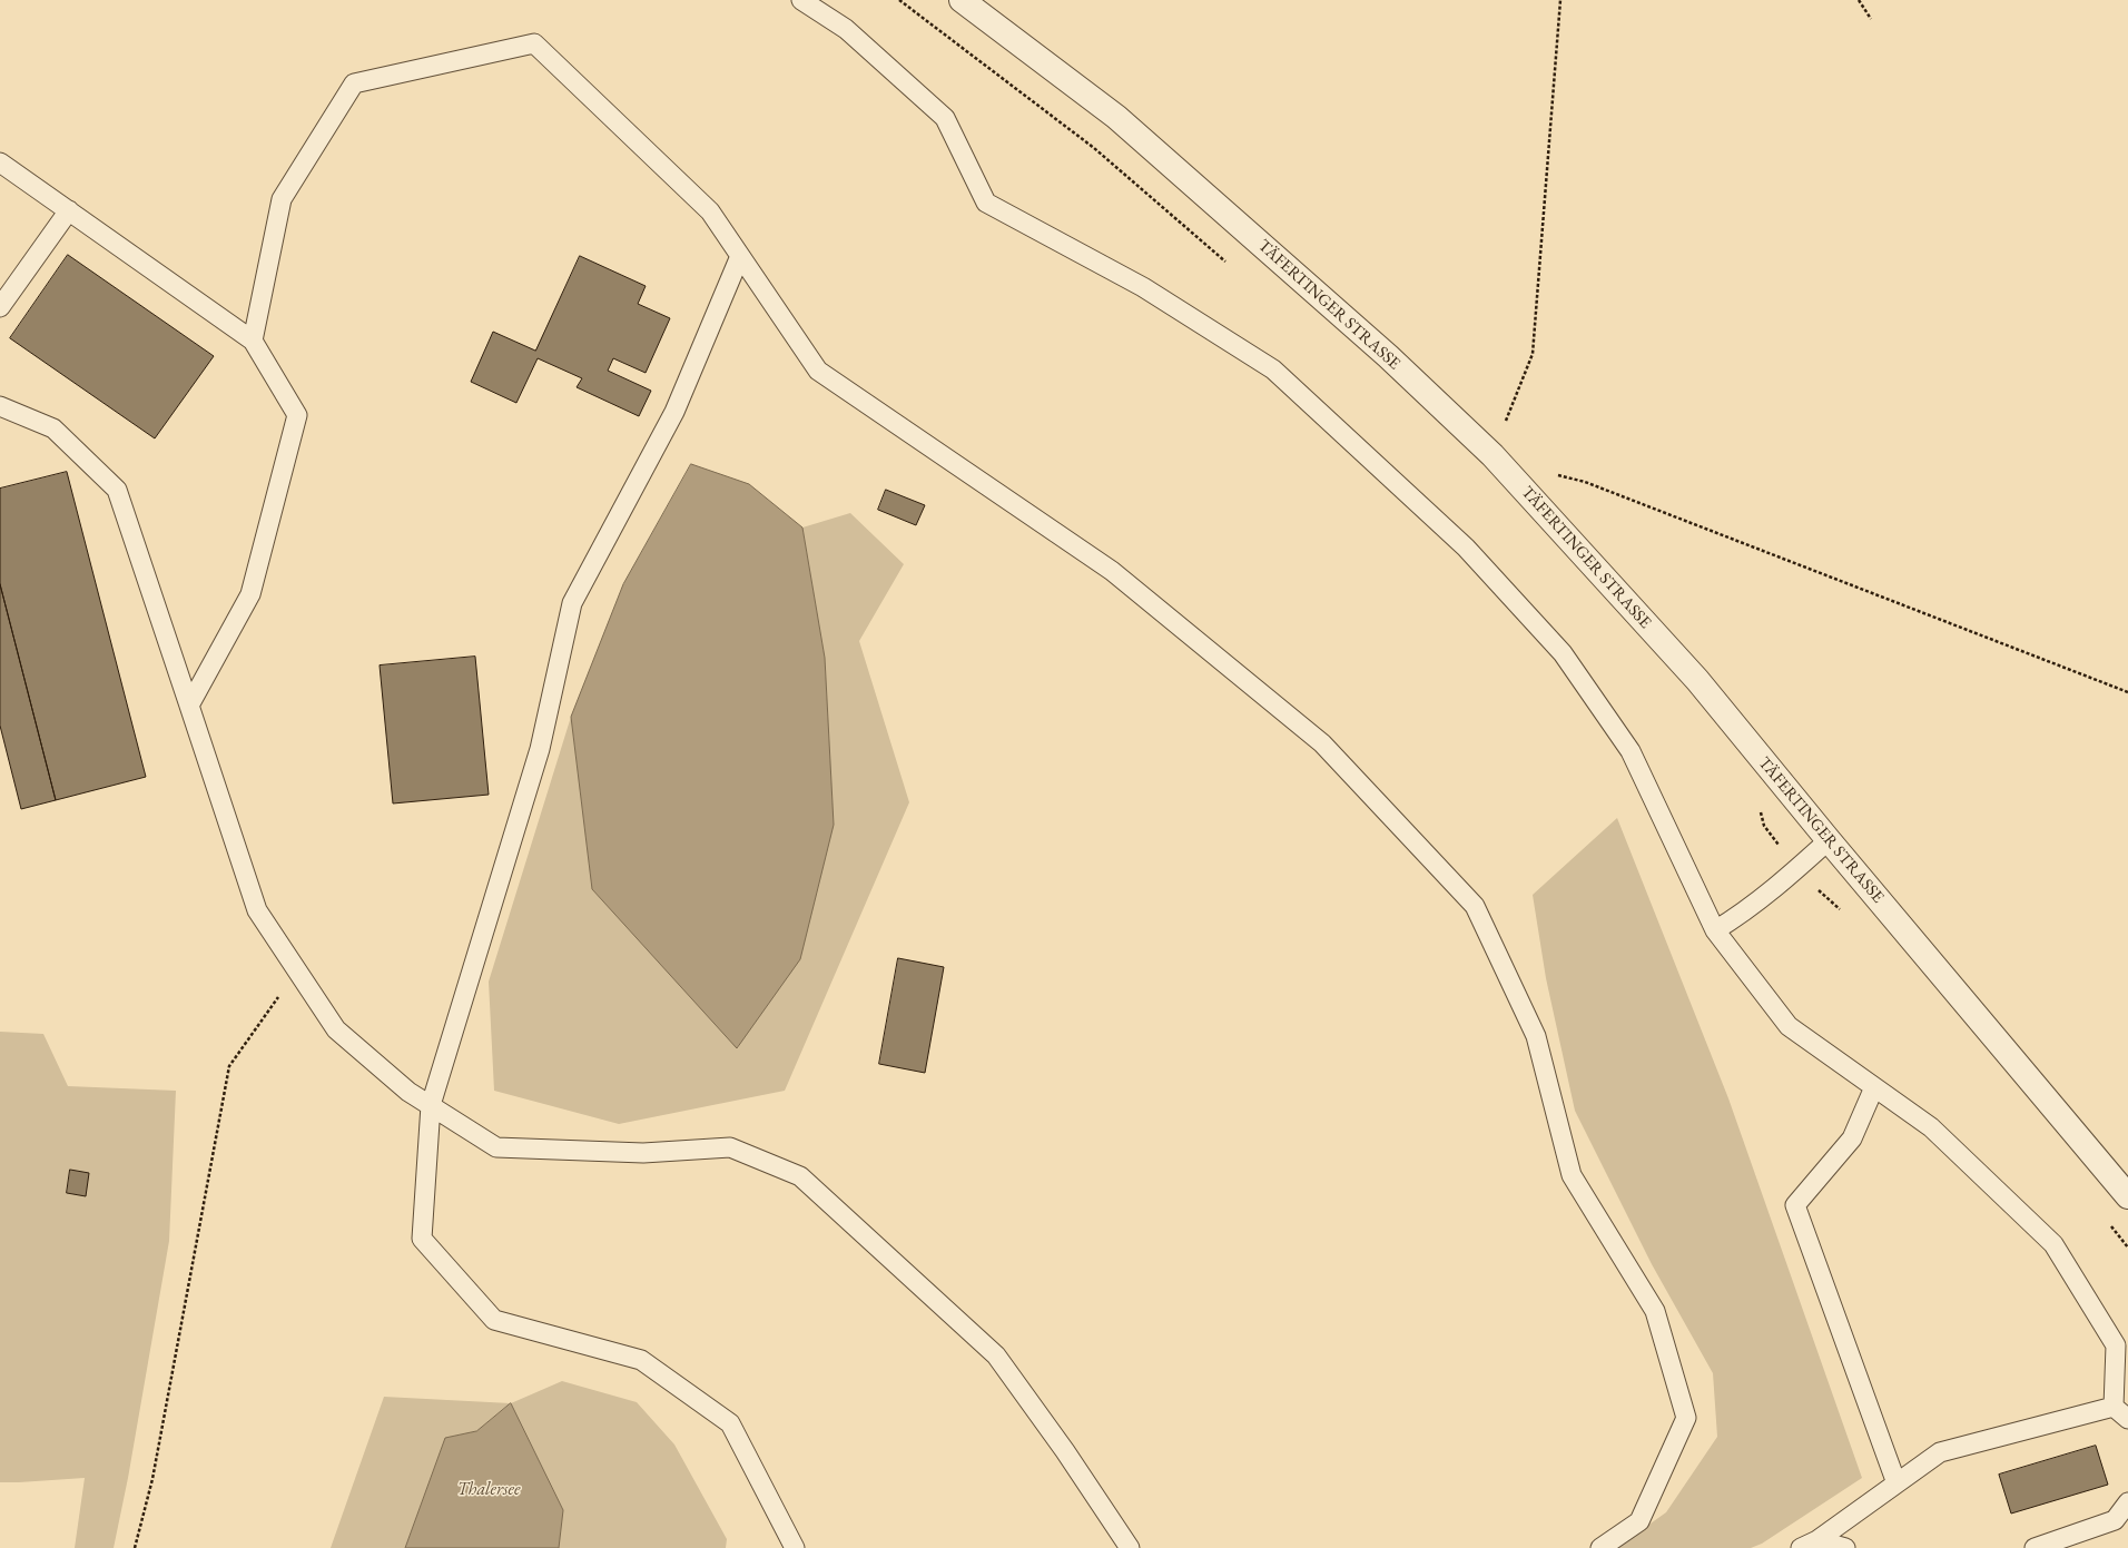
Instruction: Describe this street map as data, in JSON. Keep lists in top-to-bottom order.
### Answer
{
  "streets": {
    "street": ["TÄFERTINGER STRASSE"]
  },
  "water": ["Thalersee"]
}
